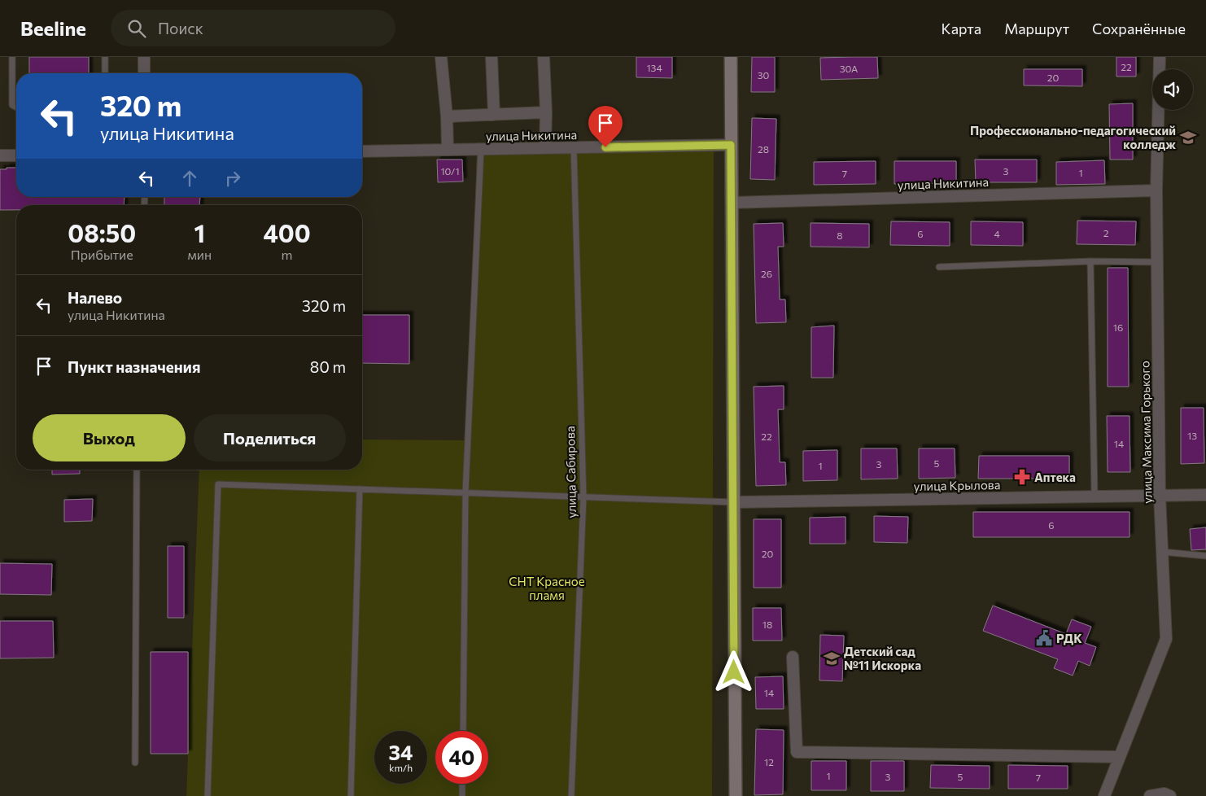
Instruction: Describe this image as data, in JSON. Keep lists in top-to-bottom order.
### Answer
{
  "streets": {
    "street": ["улица Никитина", "улица Максима Горького", "улица Крылова"],
    "lane": ["улица Сабирова"]
  },
  "crossings": [
    ["улица Никитина", "улица Максима Горького"],
    ["улица Никитина", "улица Сабирова"],
    ["улица Максима Горького", "улица Крылова"]
  ],
  "parks": ["СНТ Красное пламя"],
  "places": {
    "school or university": ["Профессионально-педагогический колледж", "Детский сад №11 Искорка"],
    "pharmacy": ["Аптека"],
    "public building": ["РДК"]
  },
  "house_numbers": [
    "22",
    "134",
    "30А",
    "30",
    "20",
    "28",
    "10/1",
    "3",
    "1",
    "7",
    "2",
    "6",
    "4",
    "8",
    "26",
    "16",
    "13",
    "22",
    "14",
    "5",
    "3",
    "1",
    "6",
    "20",
    "18",
    "14",
    "12",
    "1",
    "3",
    "5",
    "7"
  ],
  "page": {
    "header": "Beeline",
    "search": "Поиск",
    "nav": ["Карта", "Маршрут", "Сохранённые"],
    "turn": ["320 m", "улица Никитина"],
    "eta": [
      "08:50",
      "Прибытие",
      "1",
      "мин",
      "400",
      "m"
    ],
    "list": [
      {
        "name": "Налево",
        "note": "улица Никитина",
        "value": "320 m"
      },
      {
        "name": "Пункт назначения",
        "value": "80 m"
      }
    ],
    "buttons": ["Выход", "Поделиться"],
    "speed": "34 km/h",
    "limit": "40"
  }
}
